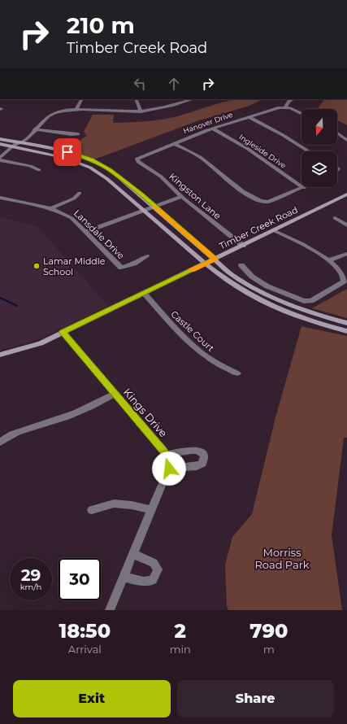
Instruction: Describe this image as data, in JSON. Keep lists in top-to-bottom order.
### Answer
{
  "streets": {
    "main road": ["Timber Creek Road"],
    "street": [
      "Hanover Drive",
      "Ingleside Drive",
      "Kingston Lane",
      "Lansdale Drive",
      "Castle Court",
      "Kings Drive"
    ]
  },
  "crossings": [
    ["Hanover Drive", "Ingleside Drive"],
    ["Hanover Drive", "Kingston Lane"],
    ["Kingston Lane", "Timber Creek Road"],
    ["Timber Creek Road", "Castle Court"],
    ["Timber Creek Road", "Kings Drive"]
  ],
  "parks": ["Morriss Road Park"],
  "places": ["Lamar Middle School"],
  "north": "bottom",
  "page": {
    "turn": ["210 m", "Timber Creek Road"],
    "speed": "29 km/h",
    "limit": "30",
    "eta": [
      "18:50",
      "Arrival",
      "2",
      "min",
      "790",
      "m"
    ],
    "buttons": ["Exit", "Share"]
  }
}
